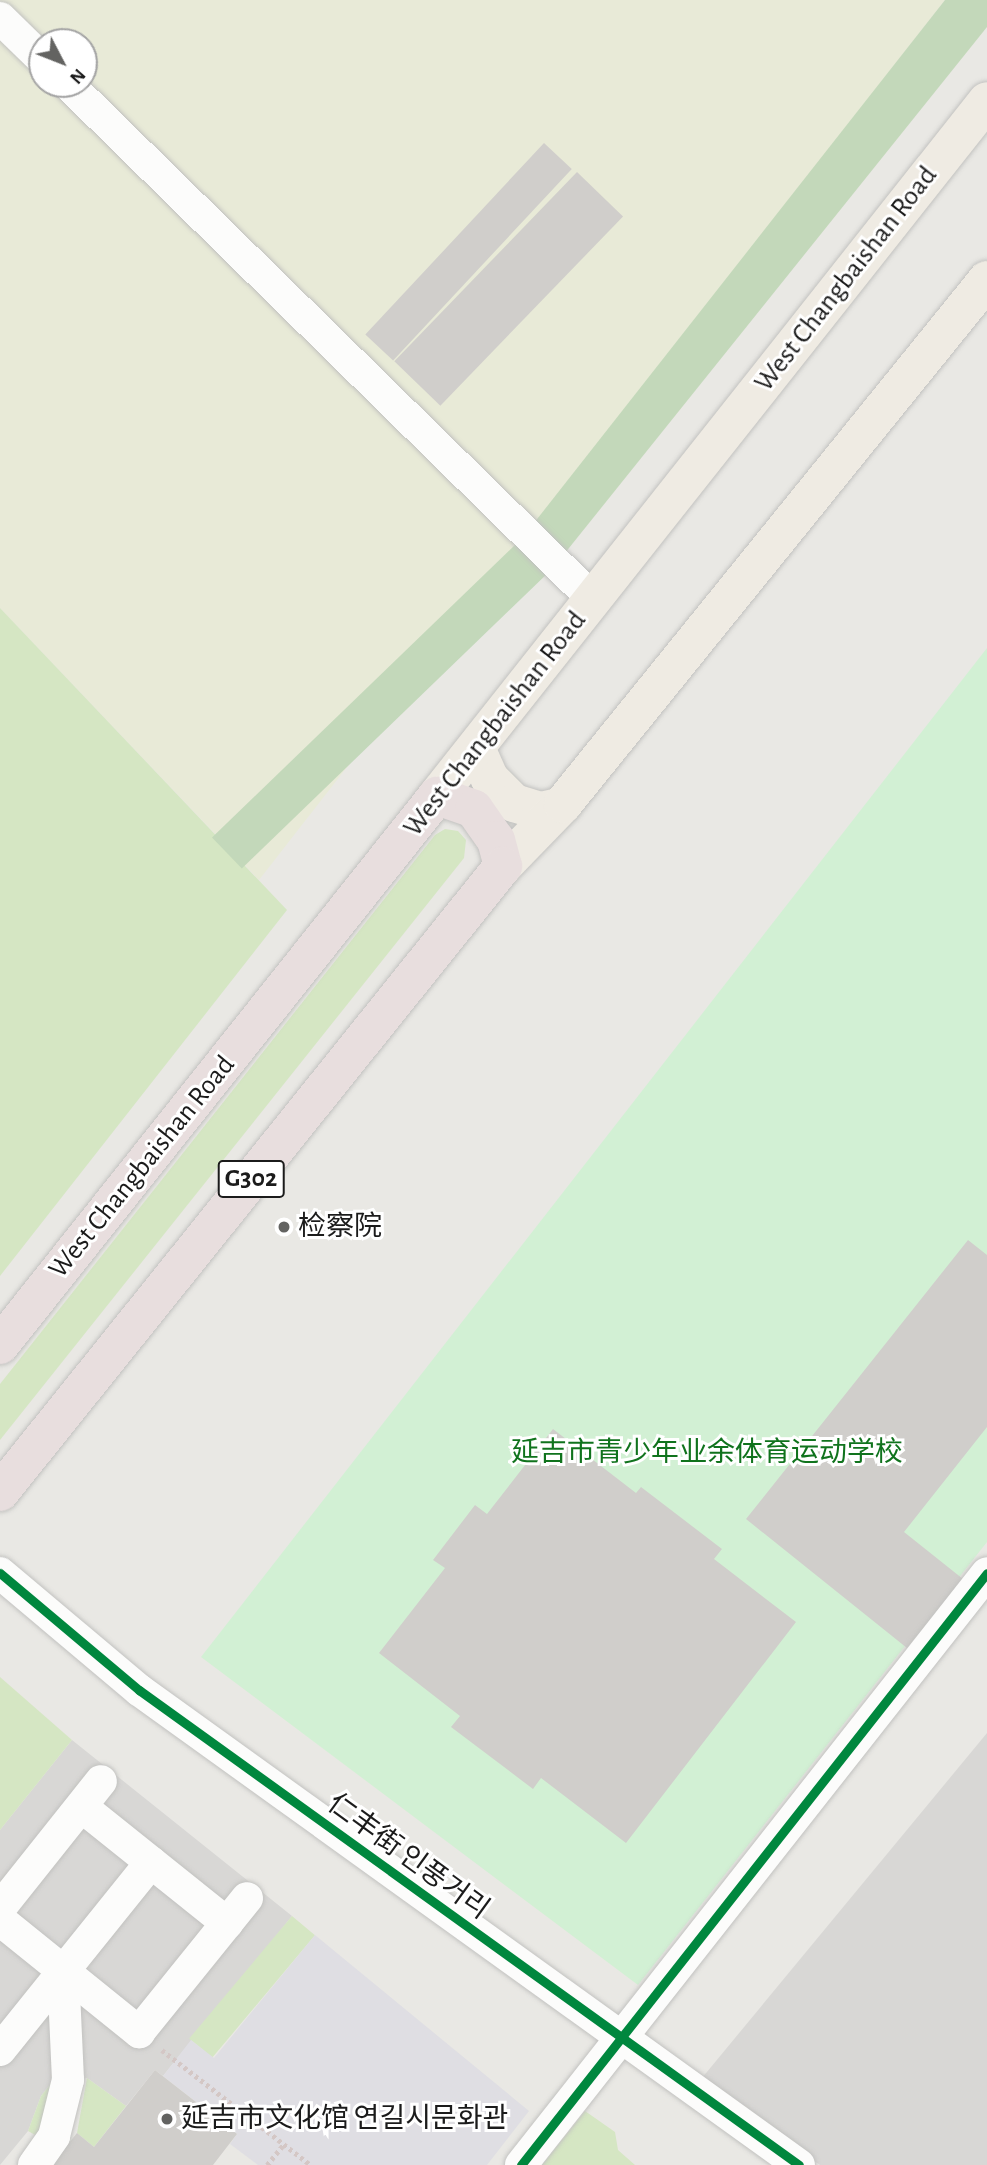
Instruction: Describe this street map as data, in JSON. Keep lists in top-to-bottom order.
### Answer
{
  "streets": {
    "highway": ["West Changbaishan Road", "G302"],
    "street": ["仁丰街 인풍거리"]
  },
  "parks": ["延吉市青少年业余体育运动学校"],
  "places": ["检察院", "延吉市文化馆 연길시문화관"],
  "north": "bottom right"
}
